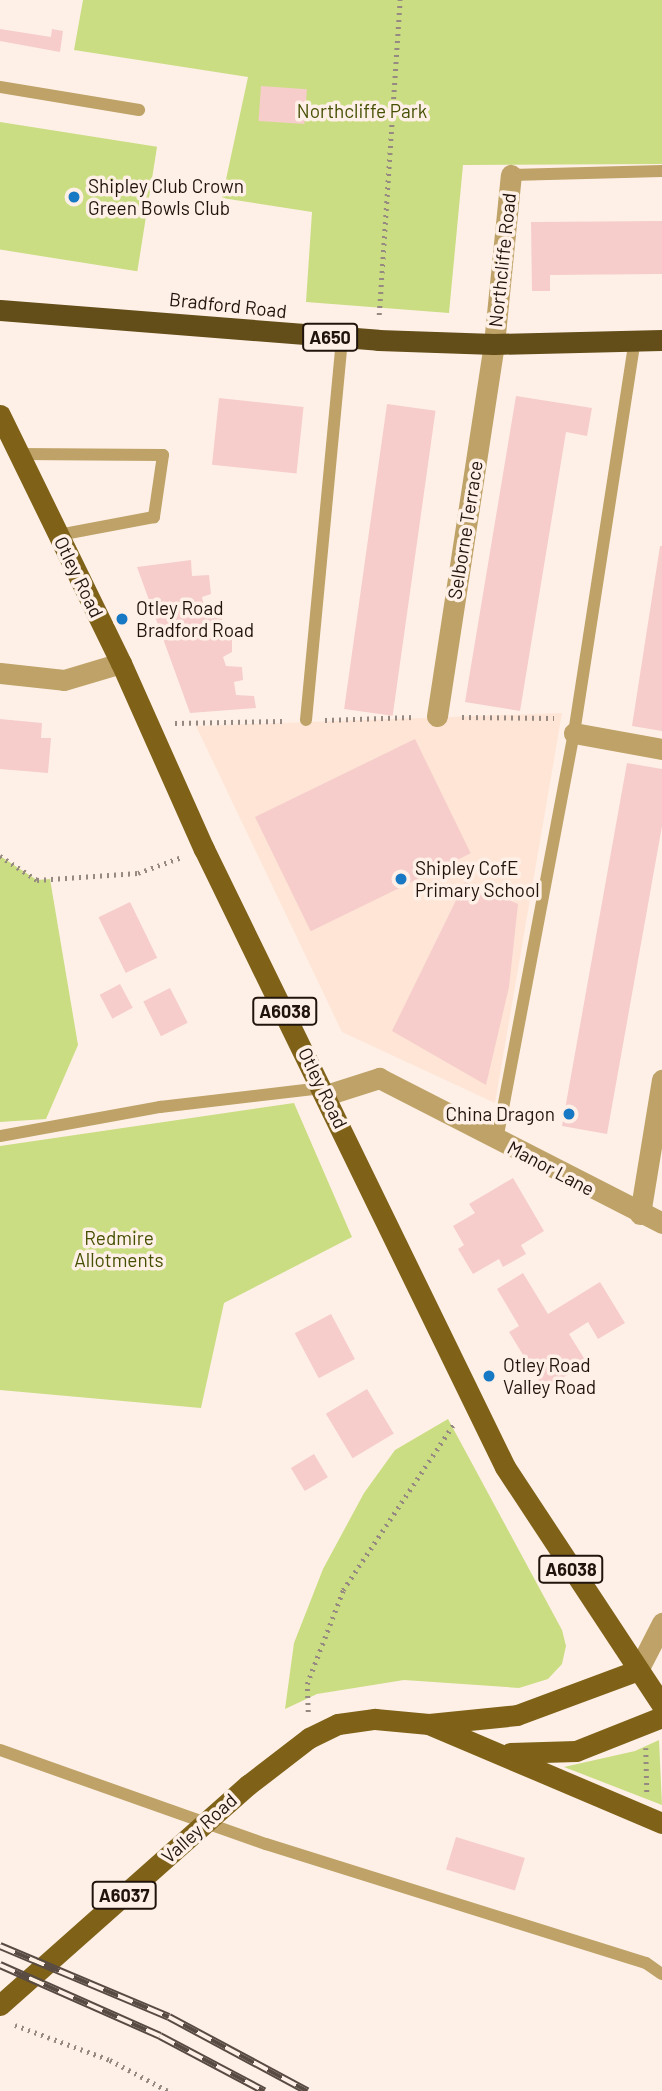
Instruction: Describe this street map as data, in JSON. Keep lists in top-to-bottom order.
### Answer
{
  "streets": {
    "highway": ["Bradford Road", "A650"],
    "main road": [
      "Otley Road",
      "A6038",
      "Valley Road",
      "A6037"
    ],
    "street": ["Northcliffe Road", "Selborne Terrace", "Manor Lane"]
  },
  "crossings": [
    ["Northcliffe Road", "Bradford Road"],
    ["Northcliffe Road", "Selborne Terrace"],
    ["Bradford Road", "Selborne Terrace"],
    ["Otley Road", "Manor Lane"],
    ["Otley Road", "Valley Road"]
  ],
  "parks": ["Northcliffe Park", "Redmire Allotments"],
  "places": [
    "Shipley Club Crown Green Bowls Club",
    "Otley Road Bradford Road",
    "Shipley CofE Primary School",
    "China Dragon",
    "Otley Road Valley Road"
  ]
}
